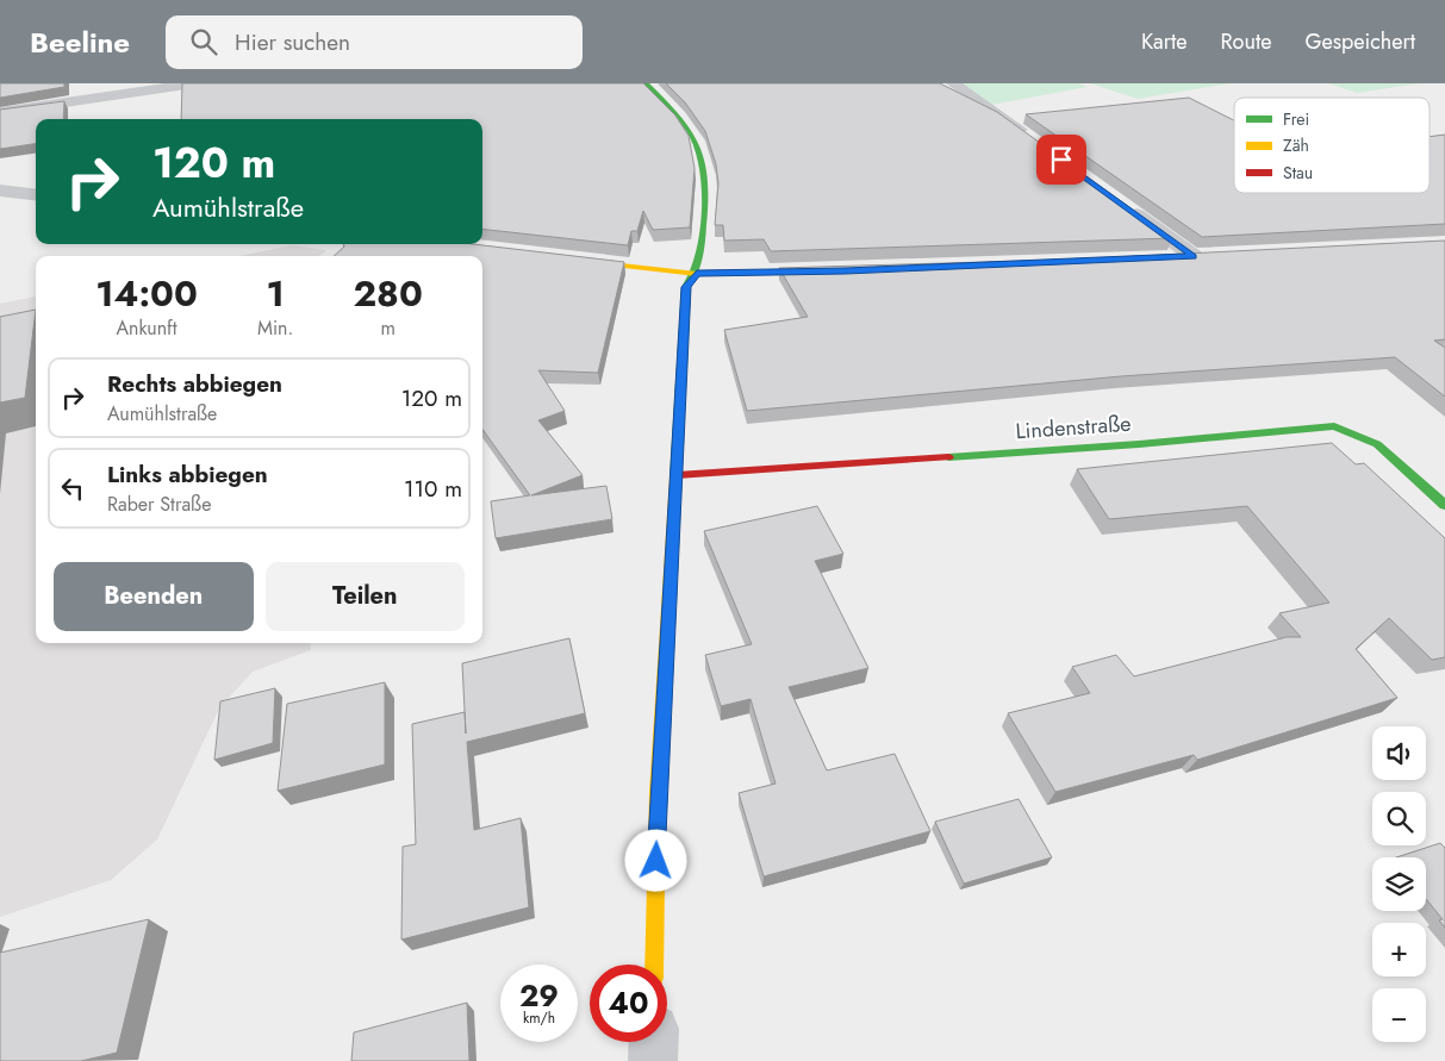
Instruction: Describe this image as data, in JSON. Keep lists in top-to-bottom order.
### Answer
{
  "streets": {
    "street": ["Lindenstraße"]
  },
  "legend": ["Frei", "Zäh", "Stau"],
  "page": {
    "header": "Beeline",
    "search": "Hier suchen",
    "nav": ["Karte", "Route", "Gespeichert"],
    "turn": ["120 m", "Aumühlstraße"],
    "eta": [
      "14:00",
      "Ankunft",
      "1",
      "Min.",
      "280",
      "m"
    ],
    "list": [
      {
        "name": "Rechts abbiegen",
        "note": "Aumühlstraße",
        "value": "120 m"
      },
      {
        "name": "Links abbiegen",
        "note": "Raber Straße",
        "value": "110 m"
      }
    ],
    "buttons": ["Beenden", "Teilen"],
    "map_buttons": ["+", "−"],
    "speed": "29 km/h",
    "limit": "40"
  }
}
